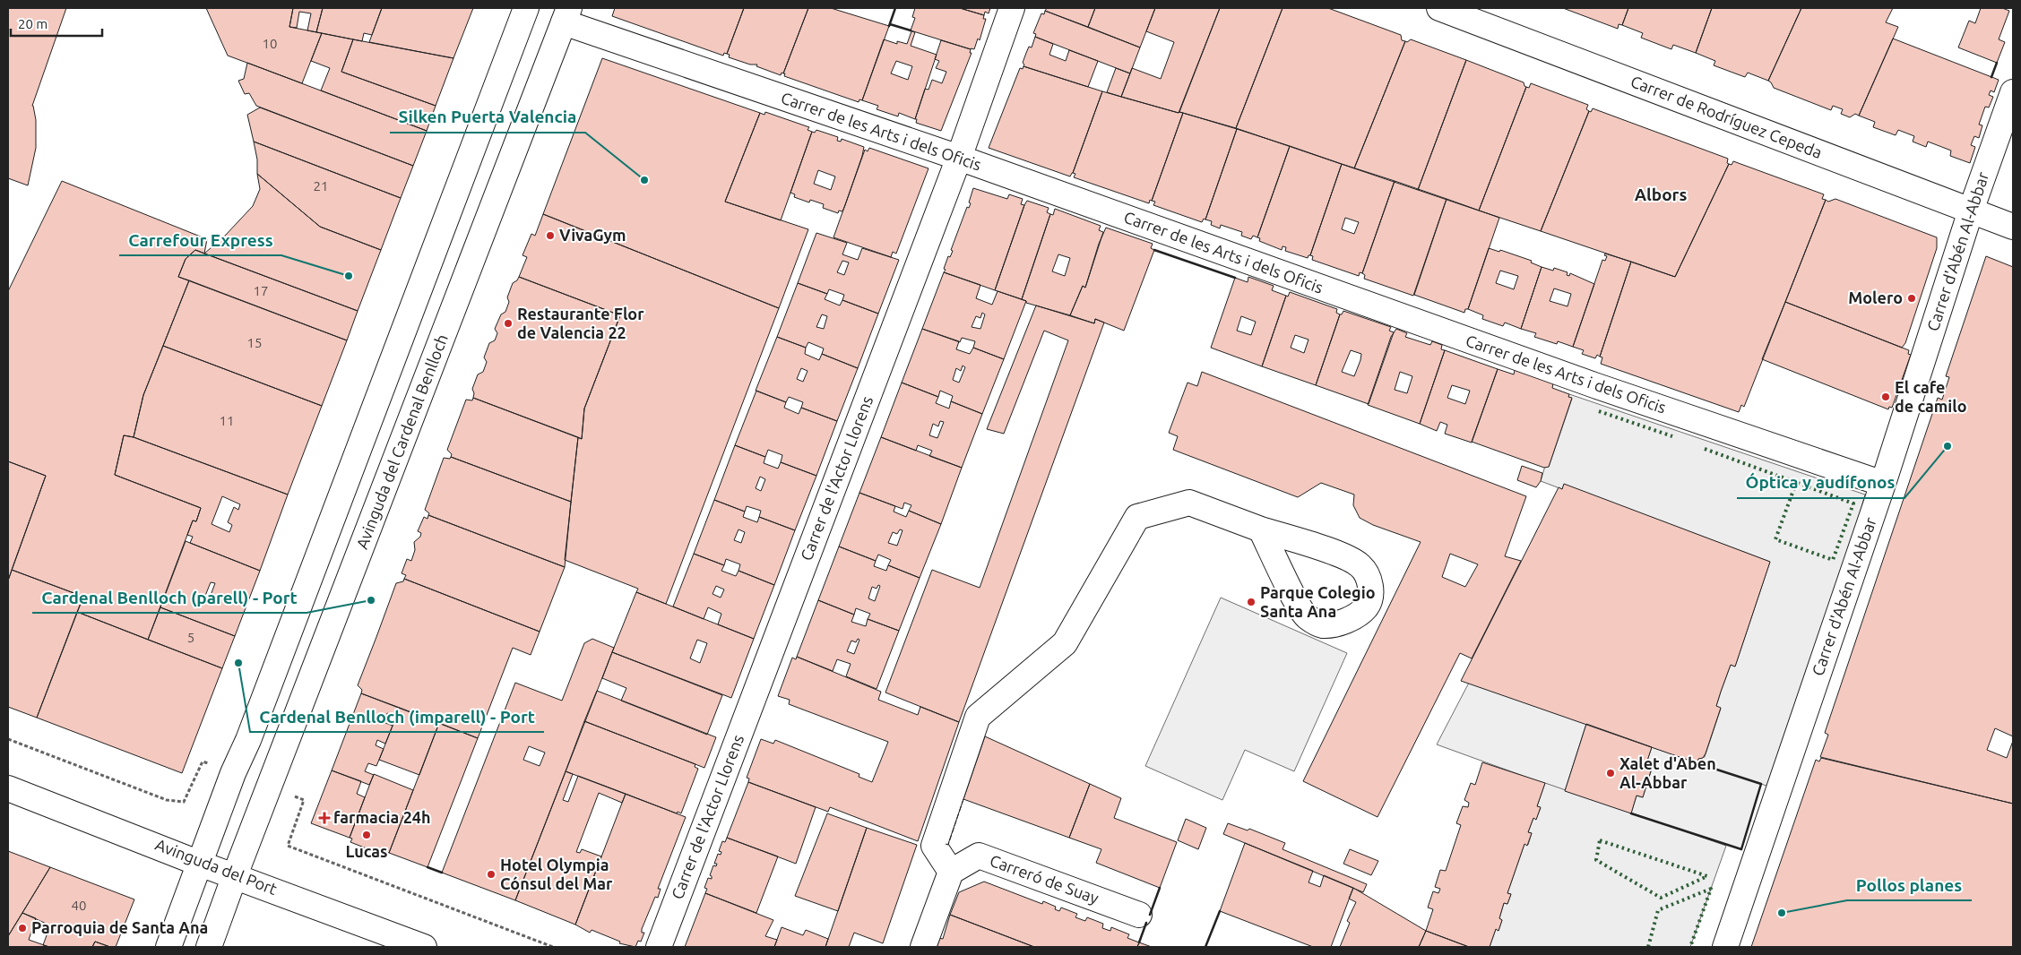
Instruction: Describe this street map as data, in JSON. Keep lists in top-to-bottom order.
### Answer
{
  "streets": {
    "street": [
      "Carrer de Rodríguez Cepeda",
      "Carrer de les Arts i dels Oficis",
      "Carrer d'Abén Al-Abbar",
      "Avinguda del Cardenal Benlloch",
      "Carrer de l'Actor Llorens",
      "Avinguda del Port",
      "Carreró de Suay"
    ]
  },
  "crossings": [
    ["Carrer de Rodríguez Cepeda", "Carrer d'Abén Al-Abbar"],
    ["Carrer de les Arts i dels Oficis", "Carrer d'Abén Al-Abbar"],
    ["Carrer de les Arts i dels Oficis", "Avinguda del Cardenal Benlloch"],
    ["Carrer de les Arts i dels Oficis", "Carrer de l'Actor Llorens"],
    ["Avinguda del Cardenal Benlloch", "Avinguda del Port"]
  ],
  "districts": ["Albors"],
  "places": {
    "other": [
      "Silken Puerta Valencia",
      "VivaGym",
      "Carrefour Express",
      "Molero",
      "Restaurante Flor de Valencia 22",
      "El cafe de camilo",
      "Óptica y audífonos",
      "Cardenal Benlloch (parell) - Port",
      "Parque Colegio Santa Ana",
      "Cardenal Benlloch (imparell) - Port",
      "Xalet d'Aben Al-Abbar",
      "Lucas",
      "Hotel Olympia Cónsul del Mar",
      "Pollos planes",
      "Parroquia de Santa Ana"
    ],
    "health": ["farmacia 24h"]
  },
  "house_numbers": [
    "10",
    "21",
    "17",
    "15",
    "11",
    "5",
    "40"
  ],
  "scale_bar": "20 m"
}
